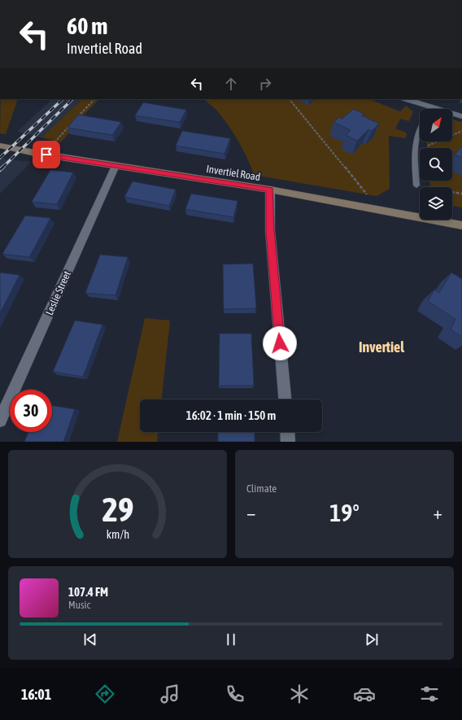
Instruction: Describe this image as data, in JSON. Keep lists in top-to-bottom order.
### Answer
{
  "streets": {
    "main road": ["Invertiel Road"],
    "street": ["Leslie Street"]
  },
  "crossings": [
    ["Invertiel Road", "Leslie Street"]
  ],
  "districts": ["Invertiel"],
  "north": "top right",
  "page": {
    "turn": ["60 m", "Invertiel Road"],
    "limit": "30",
    "trip": "16:02 · 1 min · 150 m",
    "tile": "Climate",
    "heat": ["−", "19°", "+"],
    "song": ["107.4 FM", "Music"],
    "tabs": "16:01",
    "gauge": ["29", "km/h"]
  }
}
